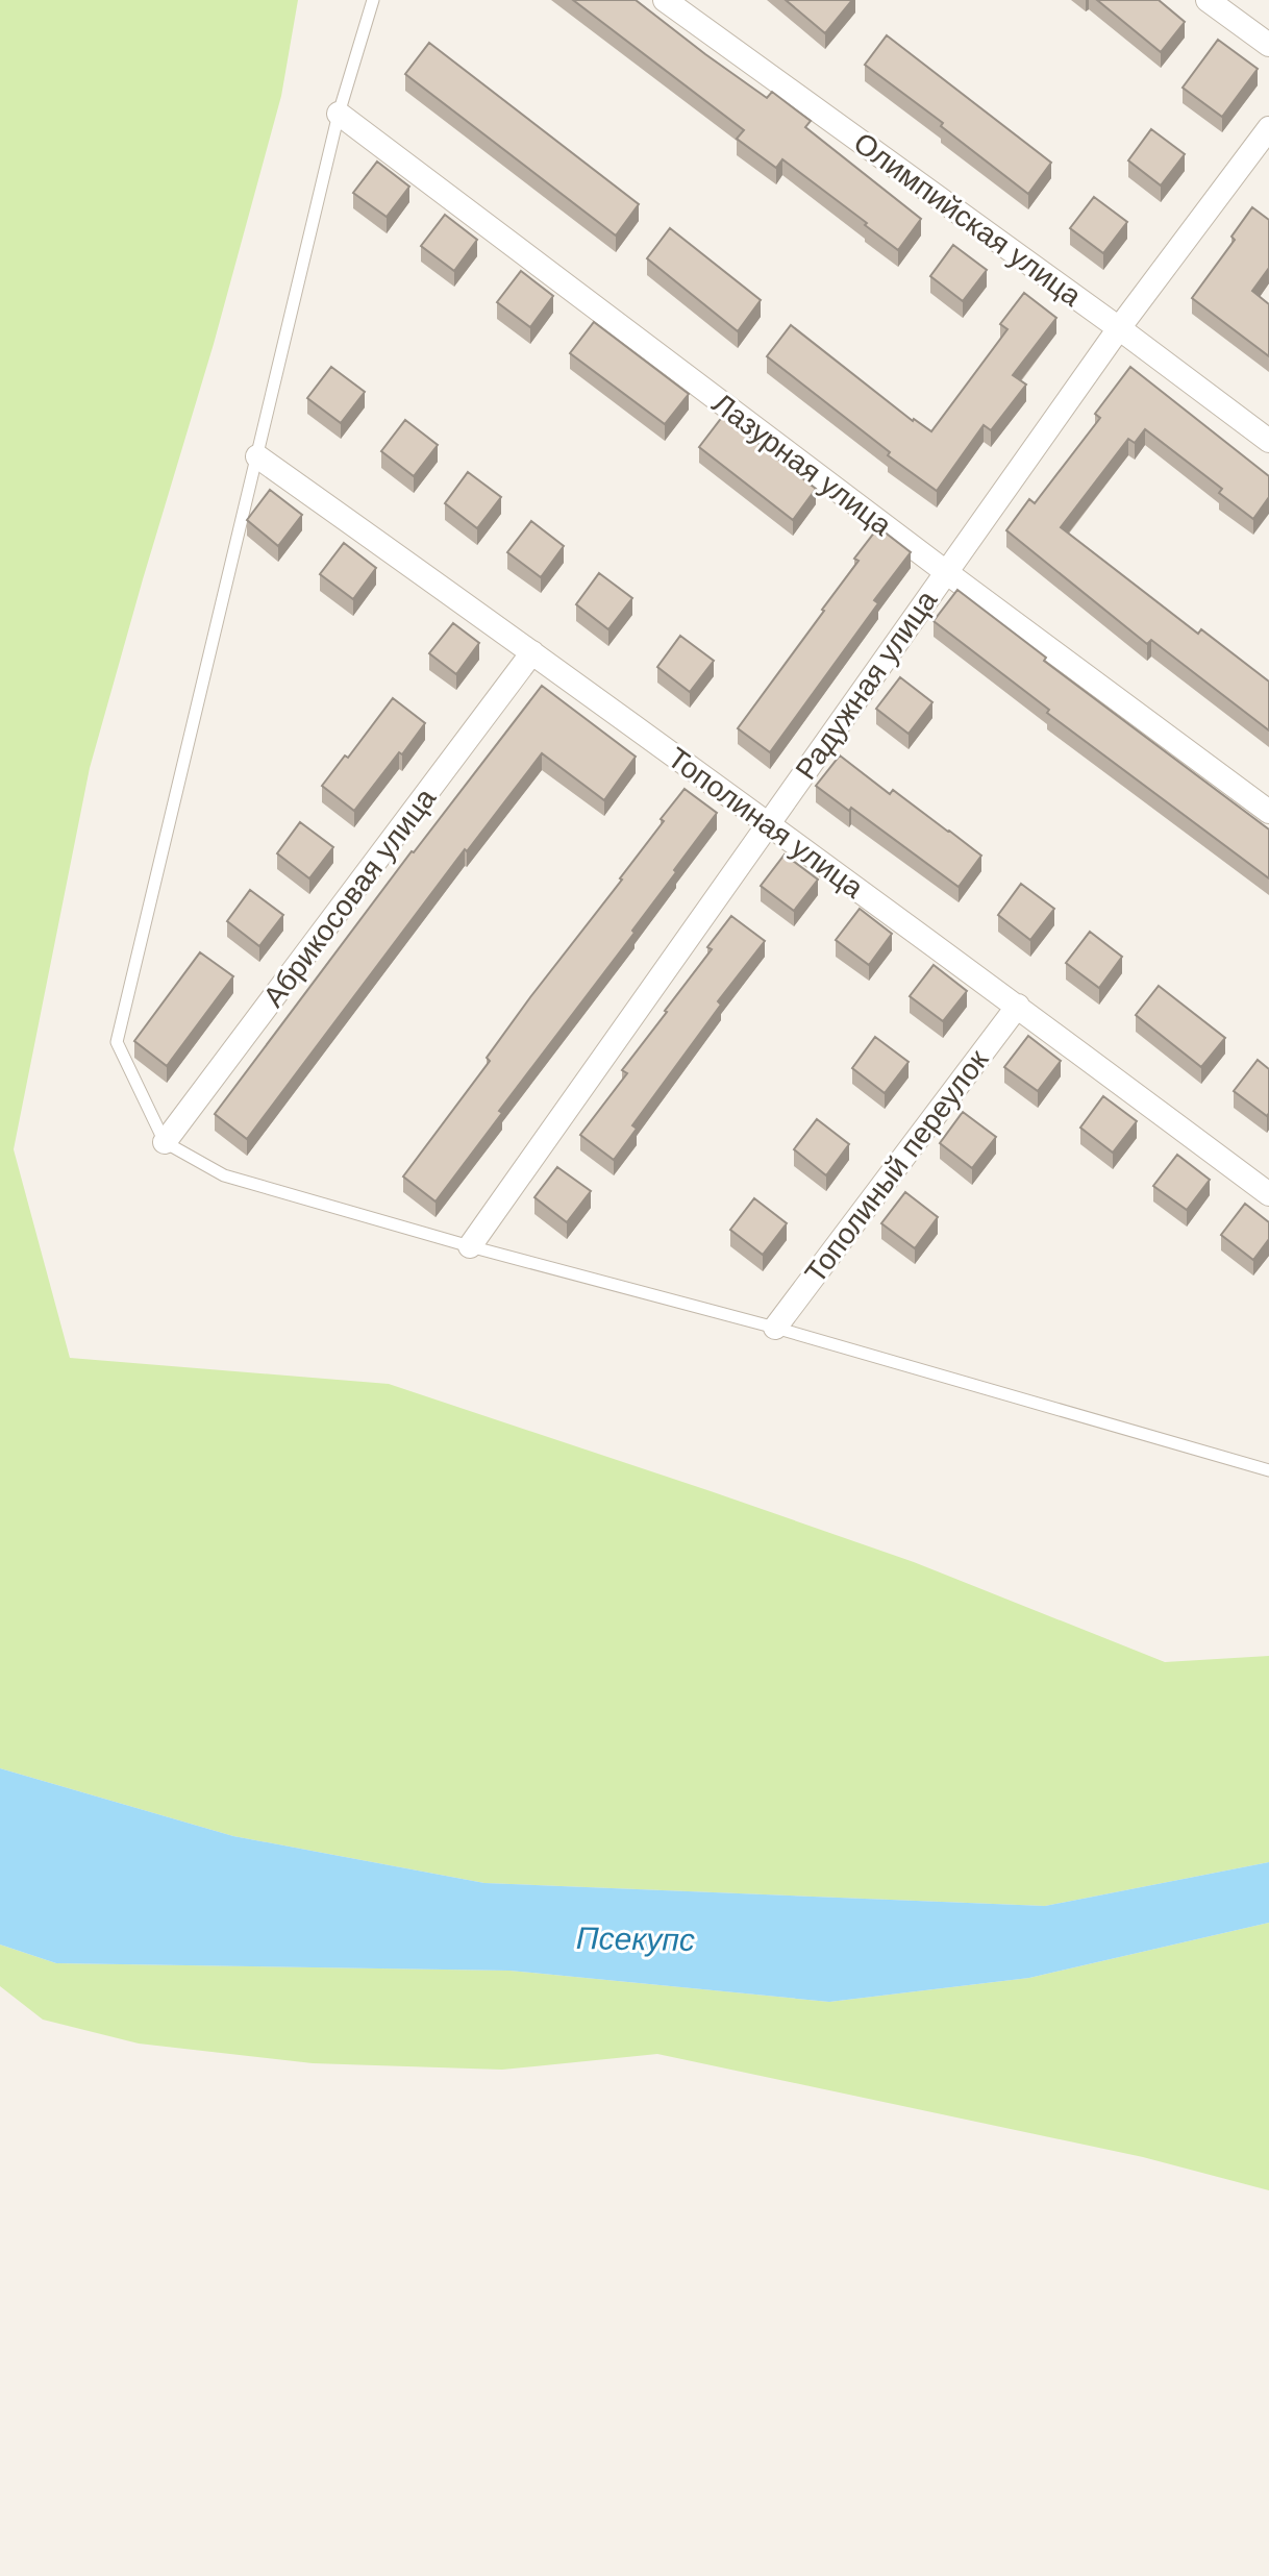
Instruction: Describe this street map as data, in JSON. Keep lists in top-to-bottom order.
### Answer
{
  "streets": {
    "street": [
      "Олимпийская улица",
      "Лазурная улица",
      "Радужная улица",
      "Тополиная улица",
      "Абрикосовая улица",
      "Тополиный переулок"
    ]
  },
  "crossings": [
    ["Олимпийская улица", "Радужная улица"],
    ["Лазурная улица", "Радужная улица"],
    ["Радужная улица", "Тополиная улица"],
    ["Тополиная улица", "Абрикосовая улица"],
    ["Тополиная улица", "Тополиный переулок"]
  ],
  "water": ["Псекупс"]
}
